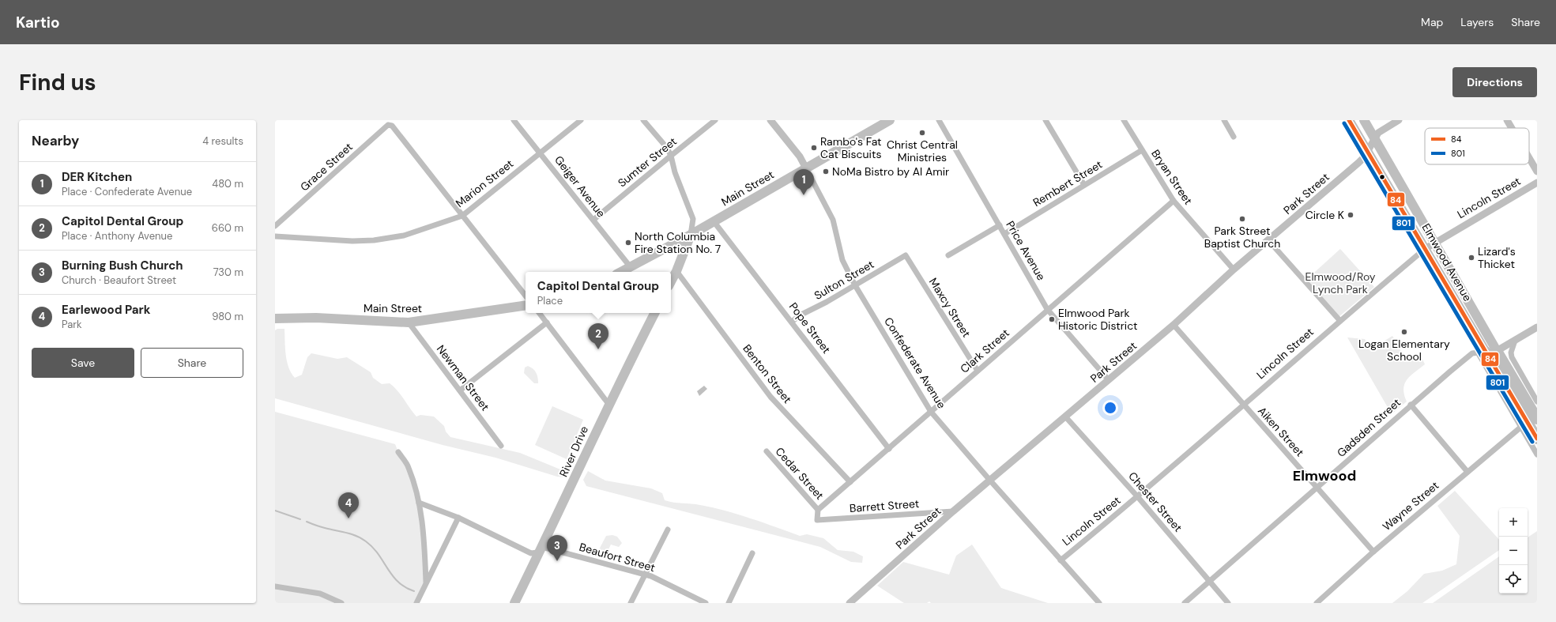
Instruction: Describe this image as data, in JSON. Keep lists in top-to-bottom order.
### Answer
{
  "streets": {
    "main road": ["Main Street", "Elmwood Avenue", "River Drive"],
    "street": [
      "Sumter Street",
      "Grace Street",
      "Bryan Street",
      "Marion Street",
      "Rembert Street",
      "Geiger Avenue",
      "Park Street",
      "Lincoln Street",
      "Price Avenue",
      "Sulton Street",
      "Maxcy Street",
      "Pope Street",
      "Clark Street",
      "Confederate Avenue",
      "Benton Street",
      "Newman Street",
      "Gadsden Street",
      "Aiken Street",
      "Cedar Street",
      "Chester Street",
      "Barrett Street",
      "Wayne Street",
      "Beaufort Street"
    ]
  },
  "crossings": [
    ["Sumter Street", "Geiger Avenue"],
    ["Grace Street", "Marion Street"],
    ["Bryan Street", "Rembert Street"],
    ["Bryan Street", "Park Street"],
    ["Bryan Street", "Clark Street"],
    ["Marion Street", "Geiger Avenue"],
    ["Rembert Street", "Price Avenue"],
    ["Geiger Avenue", "Main Street"],
    ["Main Street", "Pope Street"],
    ["Main Street", "Confederate Avenue"],
    ["Main Street", "Newman Street"],
    ["Park Street", "Price Avenue"],
    ["Park Street", "Elmwood Avenue"],
    ["Park Street", "Confederate Avenue"],
    ["Park Street", "Aiken Street"],
    ["Park Street", "Chester Street"],
    ["Park Street", "Barrett Street"],
    ["Lincoln Street", "Elmwood Avenue"],
    ["Lincoln Street", "Confederate Avenue"],
    ["Lincoln Street", "Aiken Street"],
    ["Lincoln Street", "Chester Street"],
    ["Price Avenue", "Clark Street"],
    ["Elmwood Avenue", "Gadsden Street"],
    ["Elmwood Avenue", "Wayne Street"],
    ["Sulton Street", "Maxcy Street"],
    ["Sulton Street", "Pope Street"],
    ["Sulton Street", "Confederate Avenue"],
    ["Maxcy Street", "Clark Street"],
    ["Pope Street", "Clark Street"],
    ["Clark Street", "Confederate Avenue"],
    ["Clark Street", "Benton Street"],
    ["Clark Street", "Cedar Street"],
    ["Clark Street", "Barrett Street"],
    ["Gadsden Street", "Aiken Street"],
    ["Gadsden Street", "Chester Street"],
    ["Aiken Street", "Wayne Street"],
    ["River Drive", "Beaufort Street"],
    ["Cedar Street", "Barrett Street"]
  ],
  "districts": ["Elmwood"],
  "parks": ["Elmwood/Roy Lynch Park"],
  "places": [
    "Christ Central Ministries",
    "Rambo's Fat Cat Biscuits",
    "NoMa Bistro by Al Amir",
    "Circle K",
    "Park Street Baptist Church",
    "North Columbia Fire Station No. 7",
    "Lizard's Thicket",
    "Elmwood Park Historic District",
    "Logan Elementary School"
  ],
  "lines": ["transit line 84", "transit line 801"],
  "legend": ["84", "801"],
  "page": {
    "header": "Kartio",
    "nav": ["Map", "Layers", "Share"],
    "buttons": [
      "Directions",
      ["Save", "Share"]
    ],
    "title": "Find us",
    "heading": ["Nearby", "4 results"],
    "list": [
      {
        "mark": "1",
        "name": "DER Kitchen",
        "note": "Place · Confederate Avenue",
        "value": "480 m"
      },
      {
        "mark": "2",
        "name": "Capitol Dental Group",
        "note": "Place · Anthony Avenue",
        "value": "660 m"
      },
      {
        "mark": "3",
        "name": "Burning Bush Church",
        "note": "Church · Beaufort Street",
        "value": "730 m"
      },
      {
        "mark": "4",
        "name": "Earlewood Park",
        "note": "Park",
        "value": "980 m"
      }
    ],
    "pins": [
      "1",
      "2",
      "4",
      "3"
    ],
    "popup": ["Capitol Dental Group", "Place"],
    "map_buttons": ["+", "−"]
  }
}
